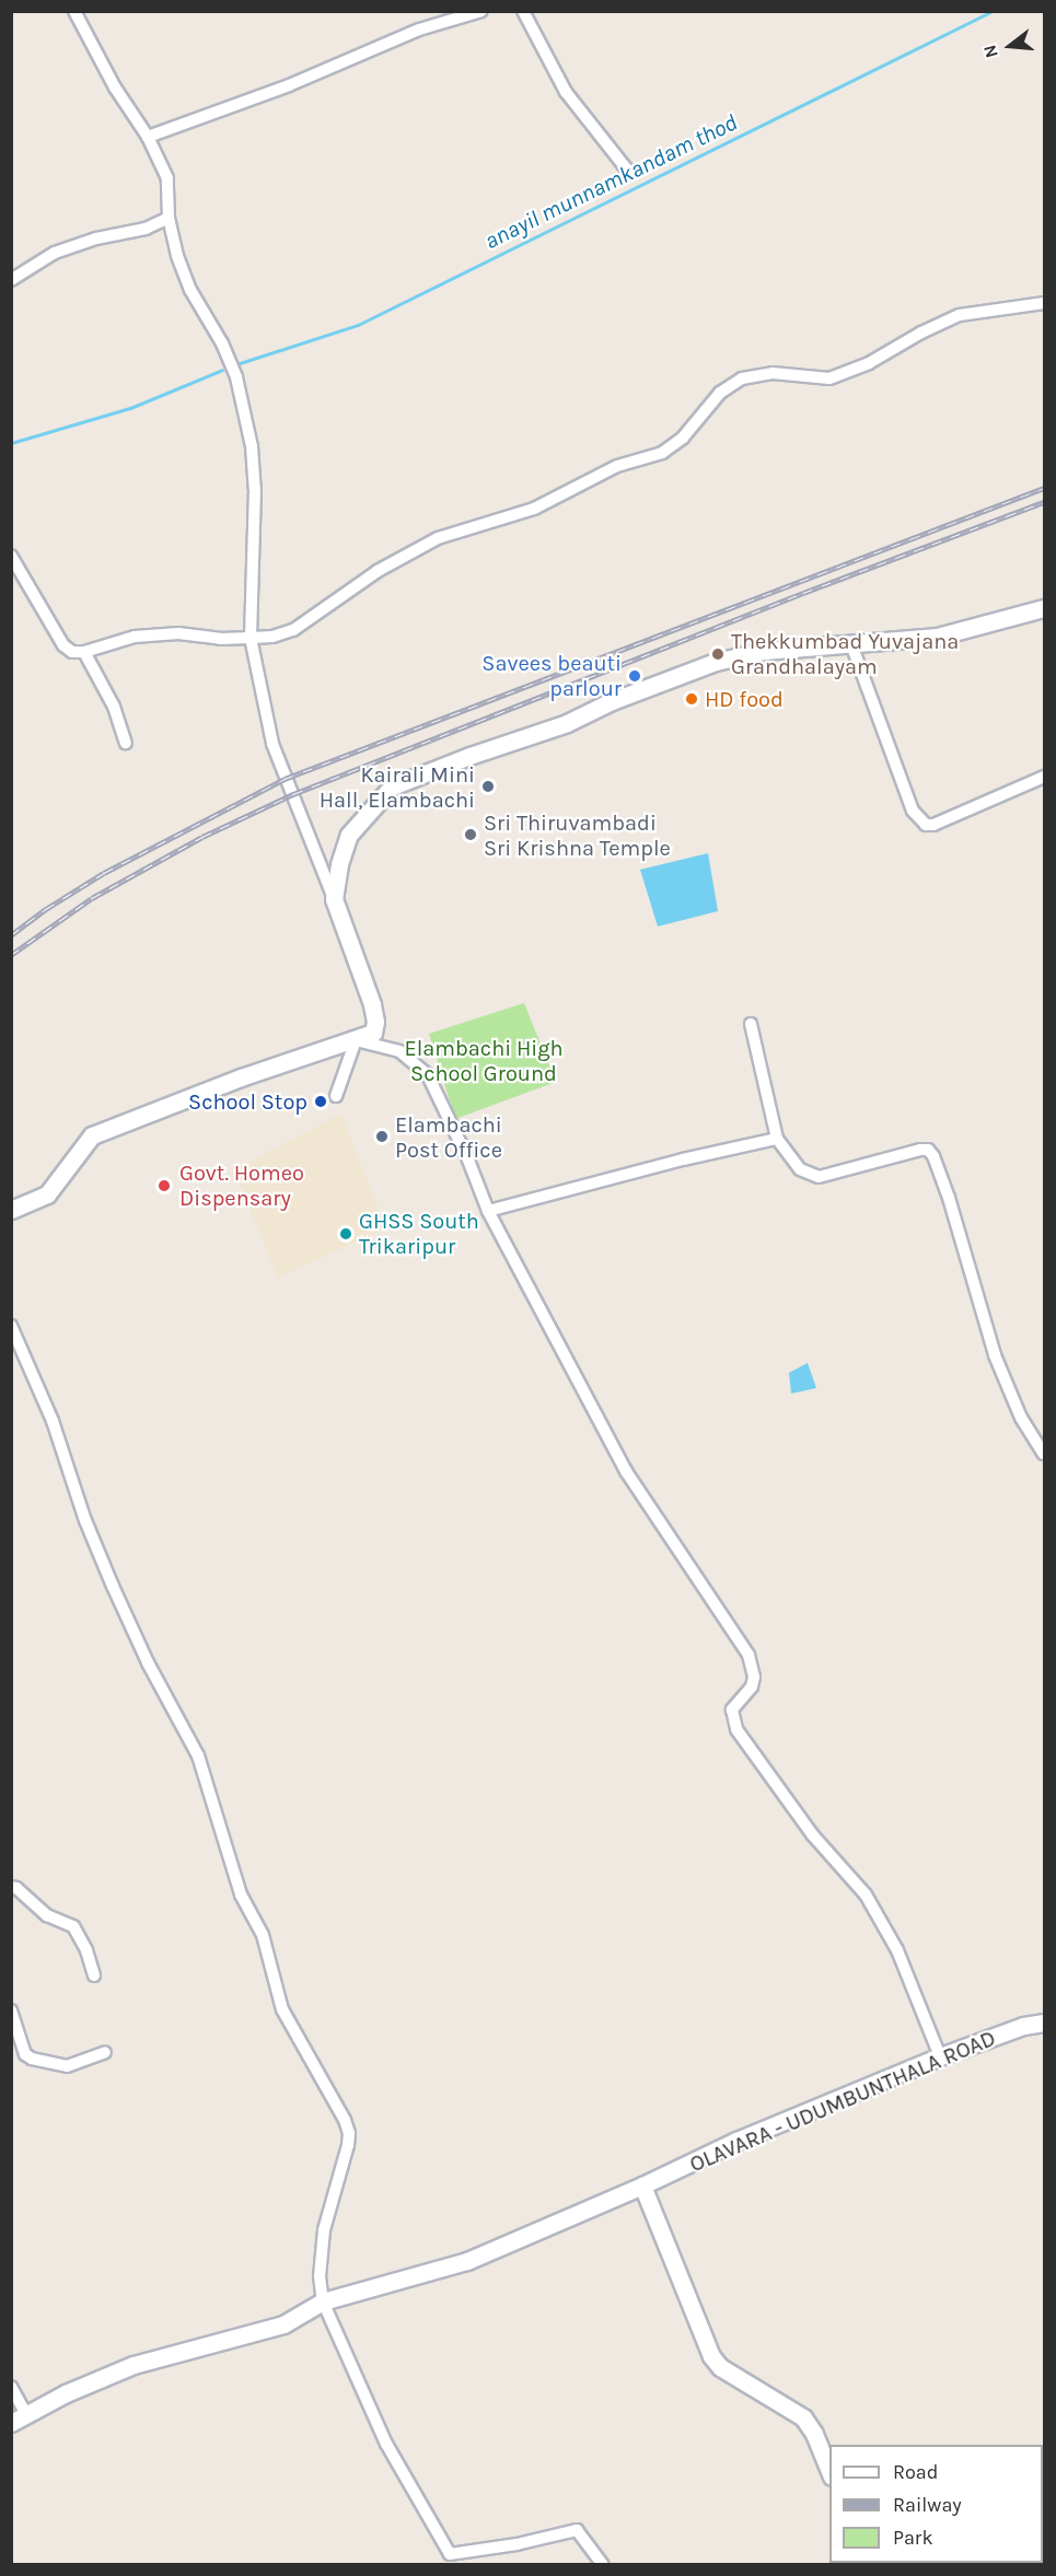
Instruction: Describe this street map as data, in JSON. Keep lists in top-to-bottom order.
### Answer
{
  "streets": {
    "main road": ["OLAVARA - UDUMBUNTHALA ROAD"]
  },
  "water": ["anayil munnamkandam thod"],
  "parks": ["Elambachi High School Ground"],
  "places": [
    "Thekkumbad Yuvajana Grandhalayam",
    "Savees beauti parlour",
    "HD food",
    "Kairali Mini Hall, Elambachi",
    "Sri Thiruvambadi Sri Krishna Temple",
    "School Stop",
    "Elambachi Post Office",
    "Govt. Homeo Dispensary",
    "GHSS South Trikaripur"
  ],
  "legend": ["Road", "Railway", "Park"],
  "north": "left"
}
